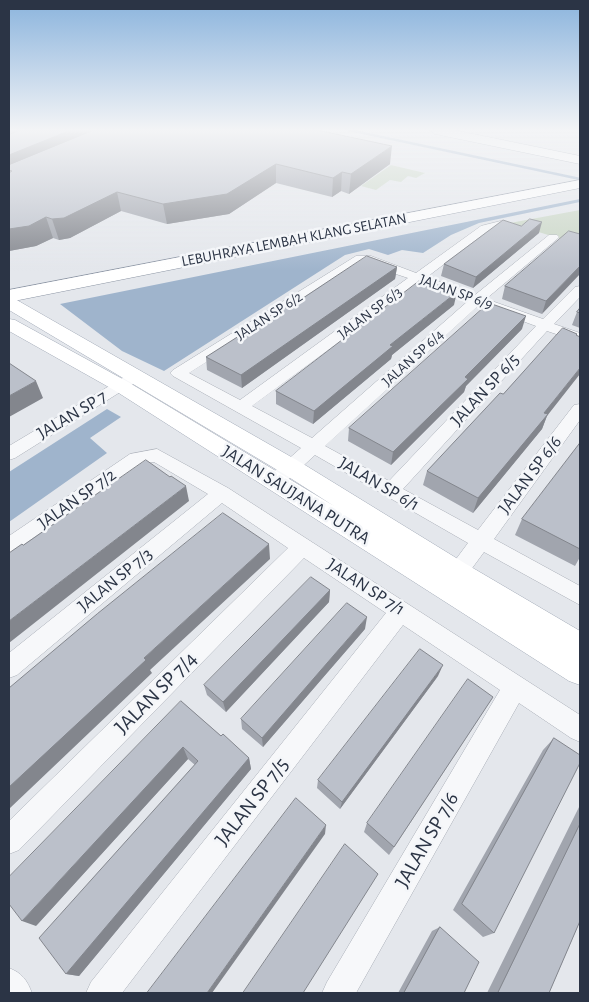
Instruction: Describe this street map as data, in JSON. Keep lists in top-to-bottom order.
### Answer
{
  "streets": {
    "highway": ["LEBUHRAYA LEMBAH KLANG SELATAN"],
    "main road": ["JALAN SAUJANA PUTRA"],
    "street": [
      "JALAN SP 6/9",
      "JALAN SP 6/3",
      "JALAN SP 6/2",
      "JALAN SP 6/4",
      "JALAN SP 6/5",
      "JALAN SP 7",
      "JALAN SP 6/6",
      "JALAN SP 6/1",
      "JALAN SP 7/2",
      "JALAN SP 7/3",
      "JALAN SP 7/1",
      "JALAN SP 7/4",
      "JALAN SP 7/5",
      "JALAN SP 7/6"
    ]
  },
  "crossings": [
    ["JALAN SP 6/9", "JALAN SP 6/3"],
    ["JALAN SP 6/9", "JALAN SP 6/2"],
    ["JALAN SP 6/9", "JALAN SP 6/4"],
    ["JALAN SP 6/9", "JALAN SP 6/5"],
    ["JALAN SP 6/3", "JALAN SP 6/1"],
    ["JALAN SP 6/2", "JALAN SP 6/1"],
    ["JALAN SP 6/4", "JALAN SP 6/1"],
    ["JALAN SP 6/4", "JALAN SAUJANA PUTRA"],
    ["JALAN SP 6/5", "JALAN SP 6/1"],
    ["JALAN SP 7", "JALAN SAUJANA PUTRA"],
    ["JALAN SP 6/6", "JALAN SP 6/1"],
    ["JALAN SP 6/6", "JALAN SAUJANA PUTRA"],
    ["JALAN SP 7/2", "JALAN SP 7/1"],
    ["JALAN SP 7/3", "JALAN SP 7/1"],
    ["JALAN SP 7/1", "JALAN SP 7/4"],
    ["JALAN SP 7/1", "JALAN SP 7/5"],
    ["JALAN SP 7/1", "JALAN SP 7/6"]
  ]
}
